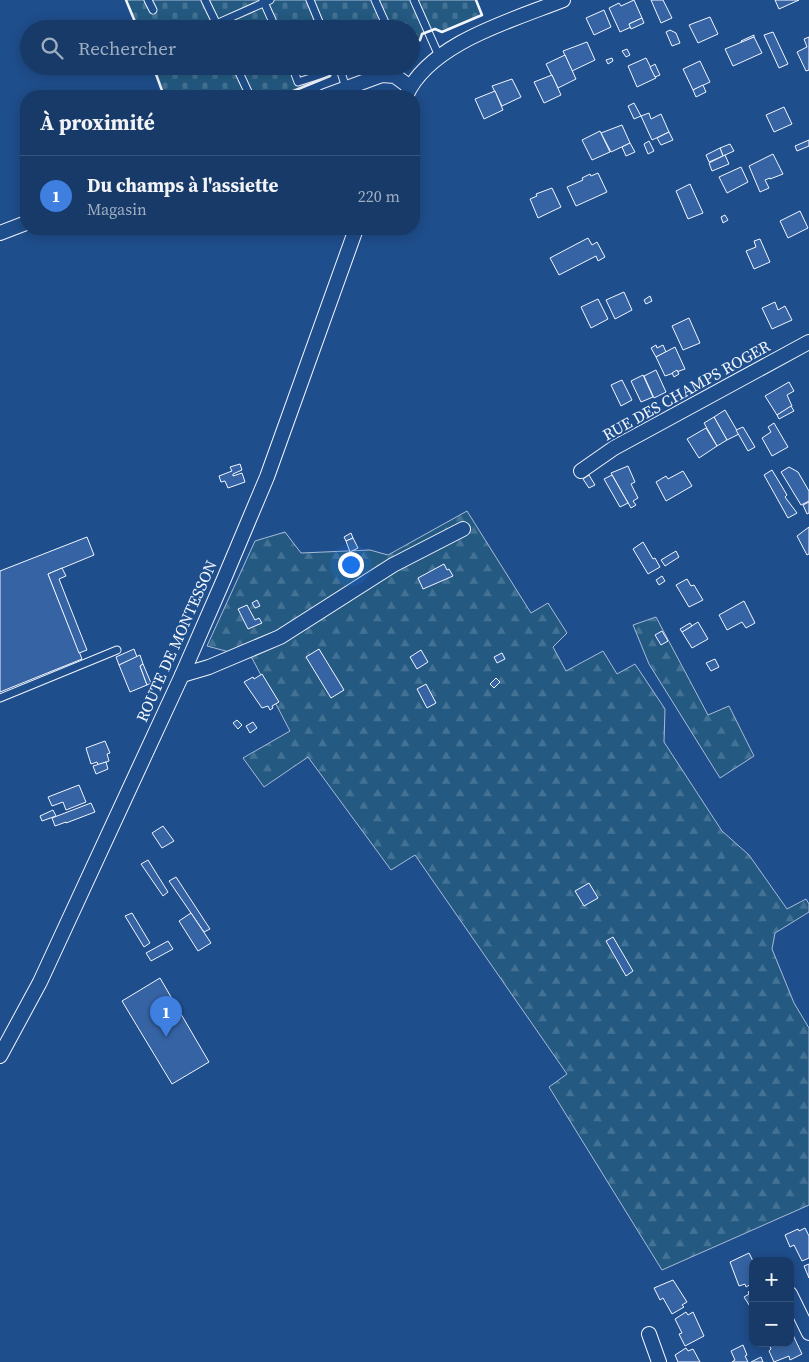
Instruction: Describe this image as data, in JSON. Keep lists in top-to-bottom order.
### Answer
{
  "streets": {
    "street": ["RUE DES CHAMPS ROGER", "ROUTE DE MONTESSON"]
  },
  "page": {
    "search": "Rechercher",
    "heading": "À proximité",
    "list": [
      {
        "mark": "1",
        "name": "Du champs à l'assiette",
        "note": "Magasin",
        "value": "220 m"
      }
    ],
    "pins": "1",
    "map_buttons": ["+", "−"]
  }
}
